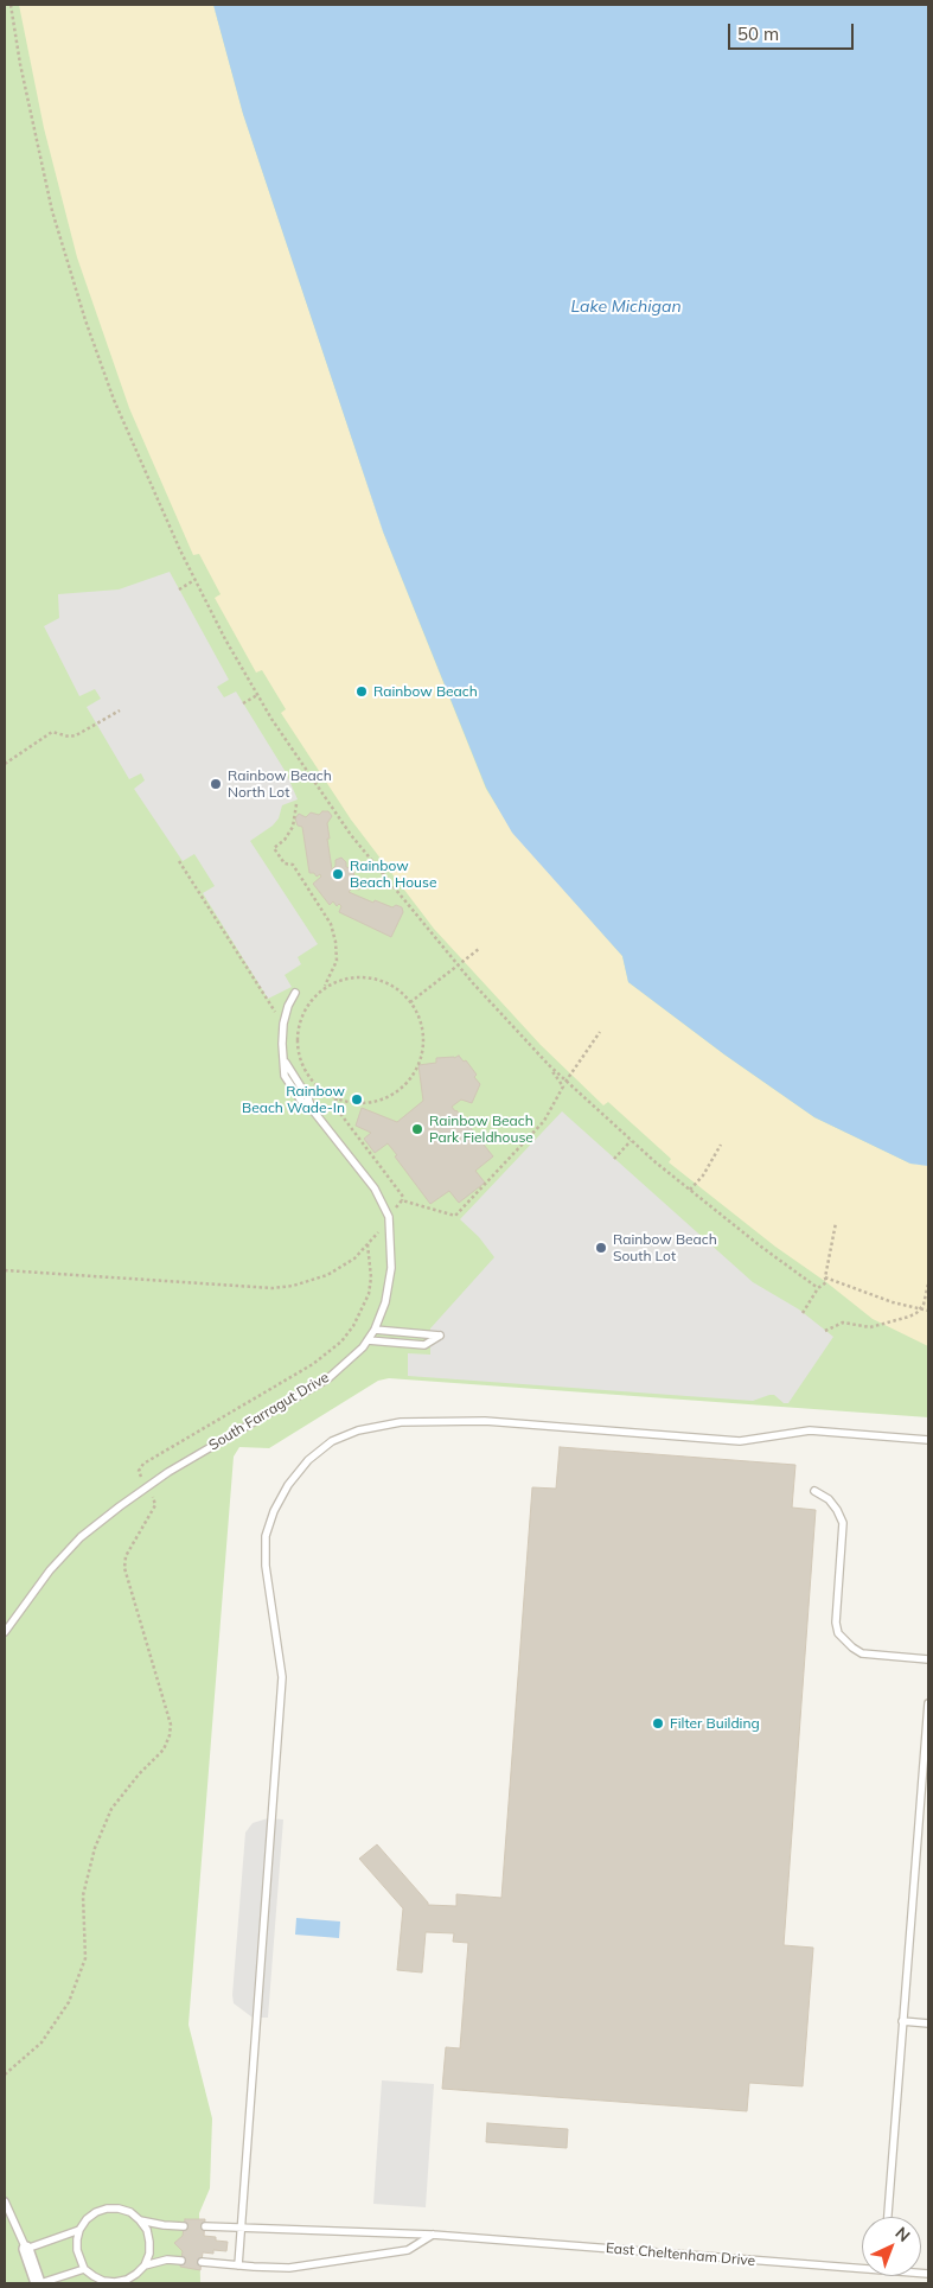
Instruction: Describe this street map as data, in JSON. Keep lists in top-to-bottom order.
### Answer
{
  "streets": {
    "lane": ["South Farragut Drive", "East Cheltenham Drive"]
  },
  "water": ["Lake Michigan"],
  "places": [
    "Rainbow Beach",
    "Rainbow Beach North Lot",
    "Rainbow Beach House",
    "Rainbow Beach Wade-In",
    "Rainbow Beach Park Fieldhouse",
    "Rainbow Beach South Lot",
    "Filter Building"
  ],
  "scale_bar": "50 m",
  "north": "top right"
}
